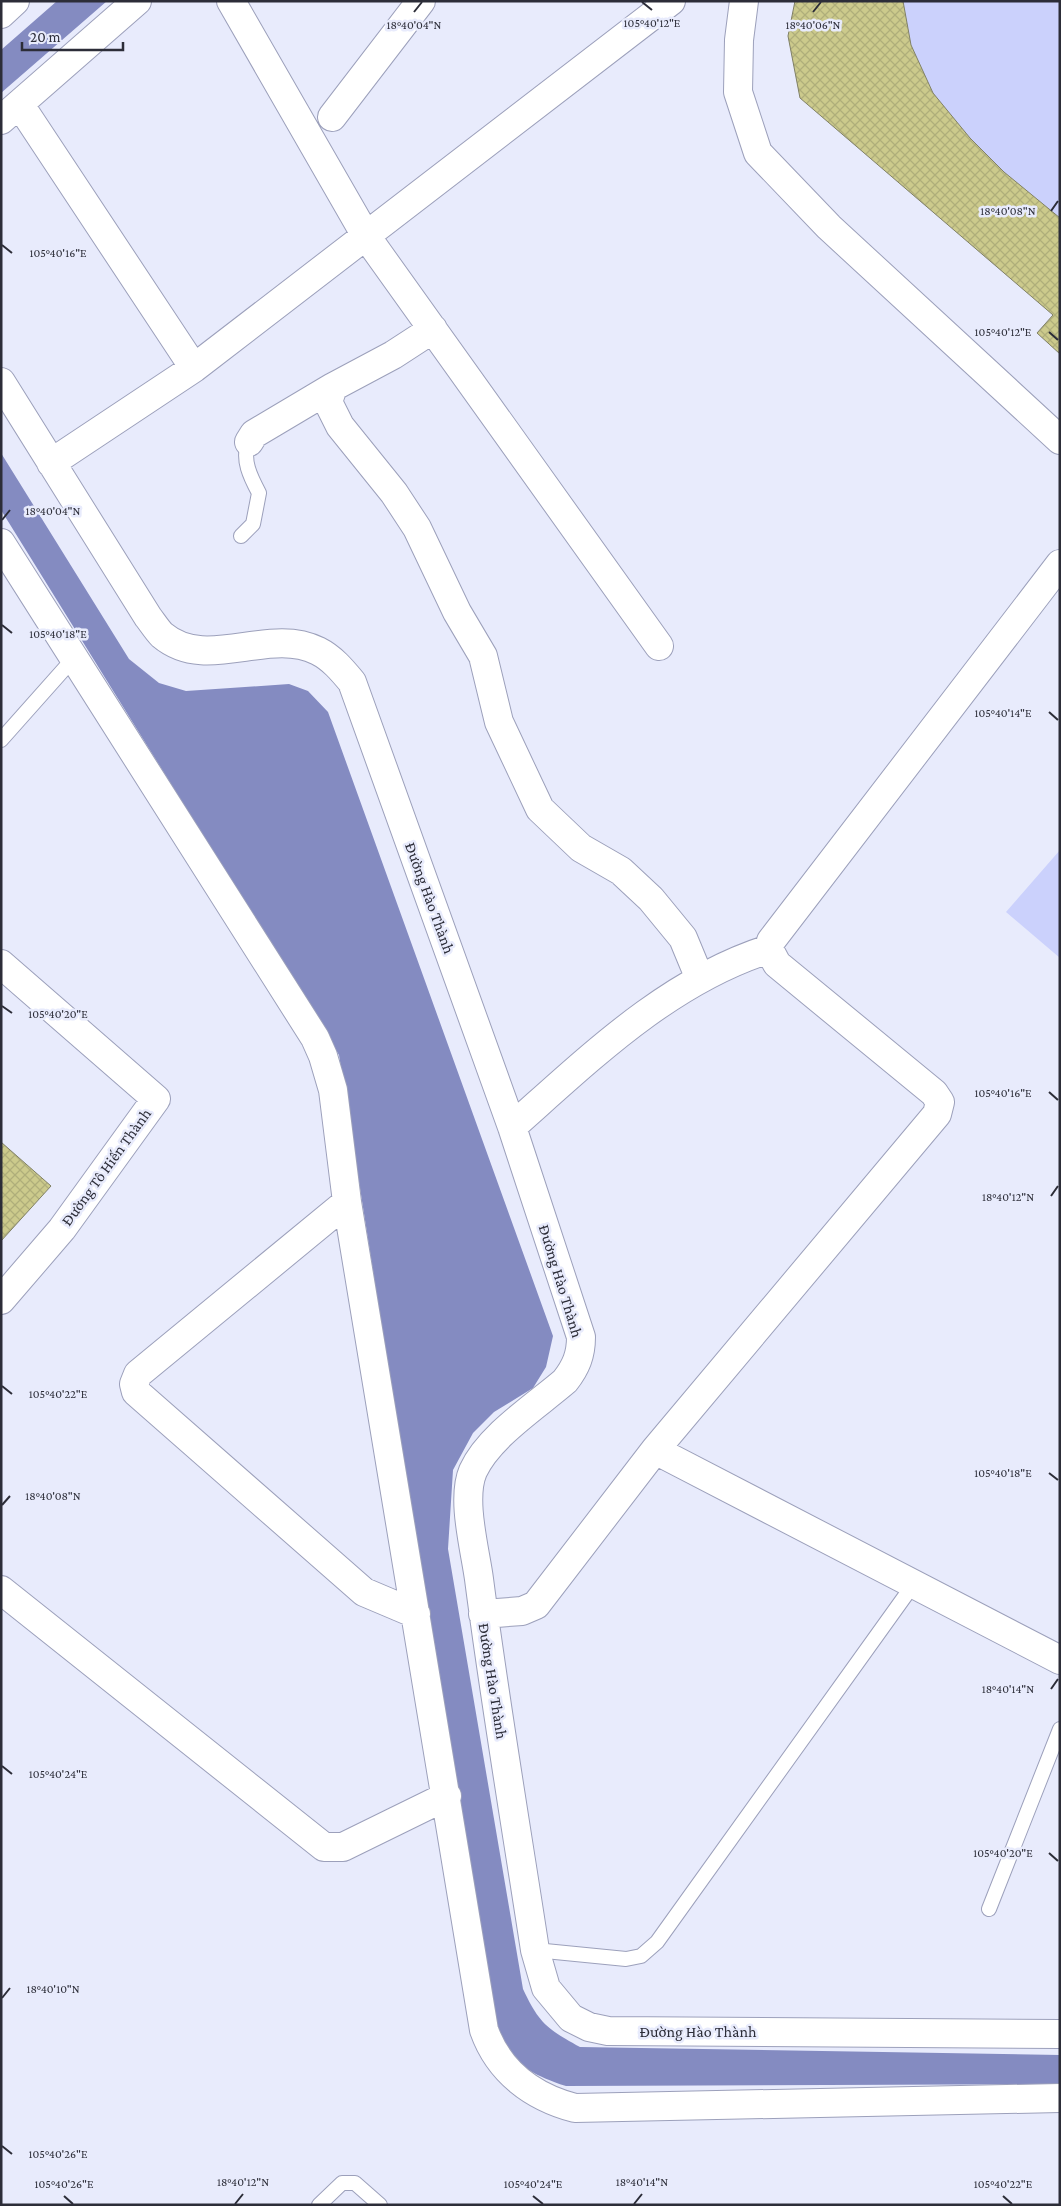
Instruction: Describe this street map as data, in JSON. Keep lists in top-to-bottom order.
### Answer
{
  "streets": {
    "street": ["Đường Hào Thành", "Đường Tô Hiến Thành"]
  },
  "scale_bar": "20 m",
  "coordinates": [
    "105°40'12\"E",
    "18°40'04\"N",
    "18°40'06\"N",
    "18°40'08\"N",
    "105°40'16\"E",
    "105°40'18\"E",
    "105°40'14\"E",
    "105°40'20\"E",
    "18°40'12\"N",
    "105°40'22\"E",
    "18°40'14\"N",
    "105°40'24\"E",
    "18°40'10\"N",
    "105°40'26\"E"
  ]
}
